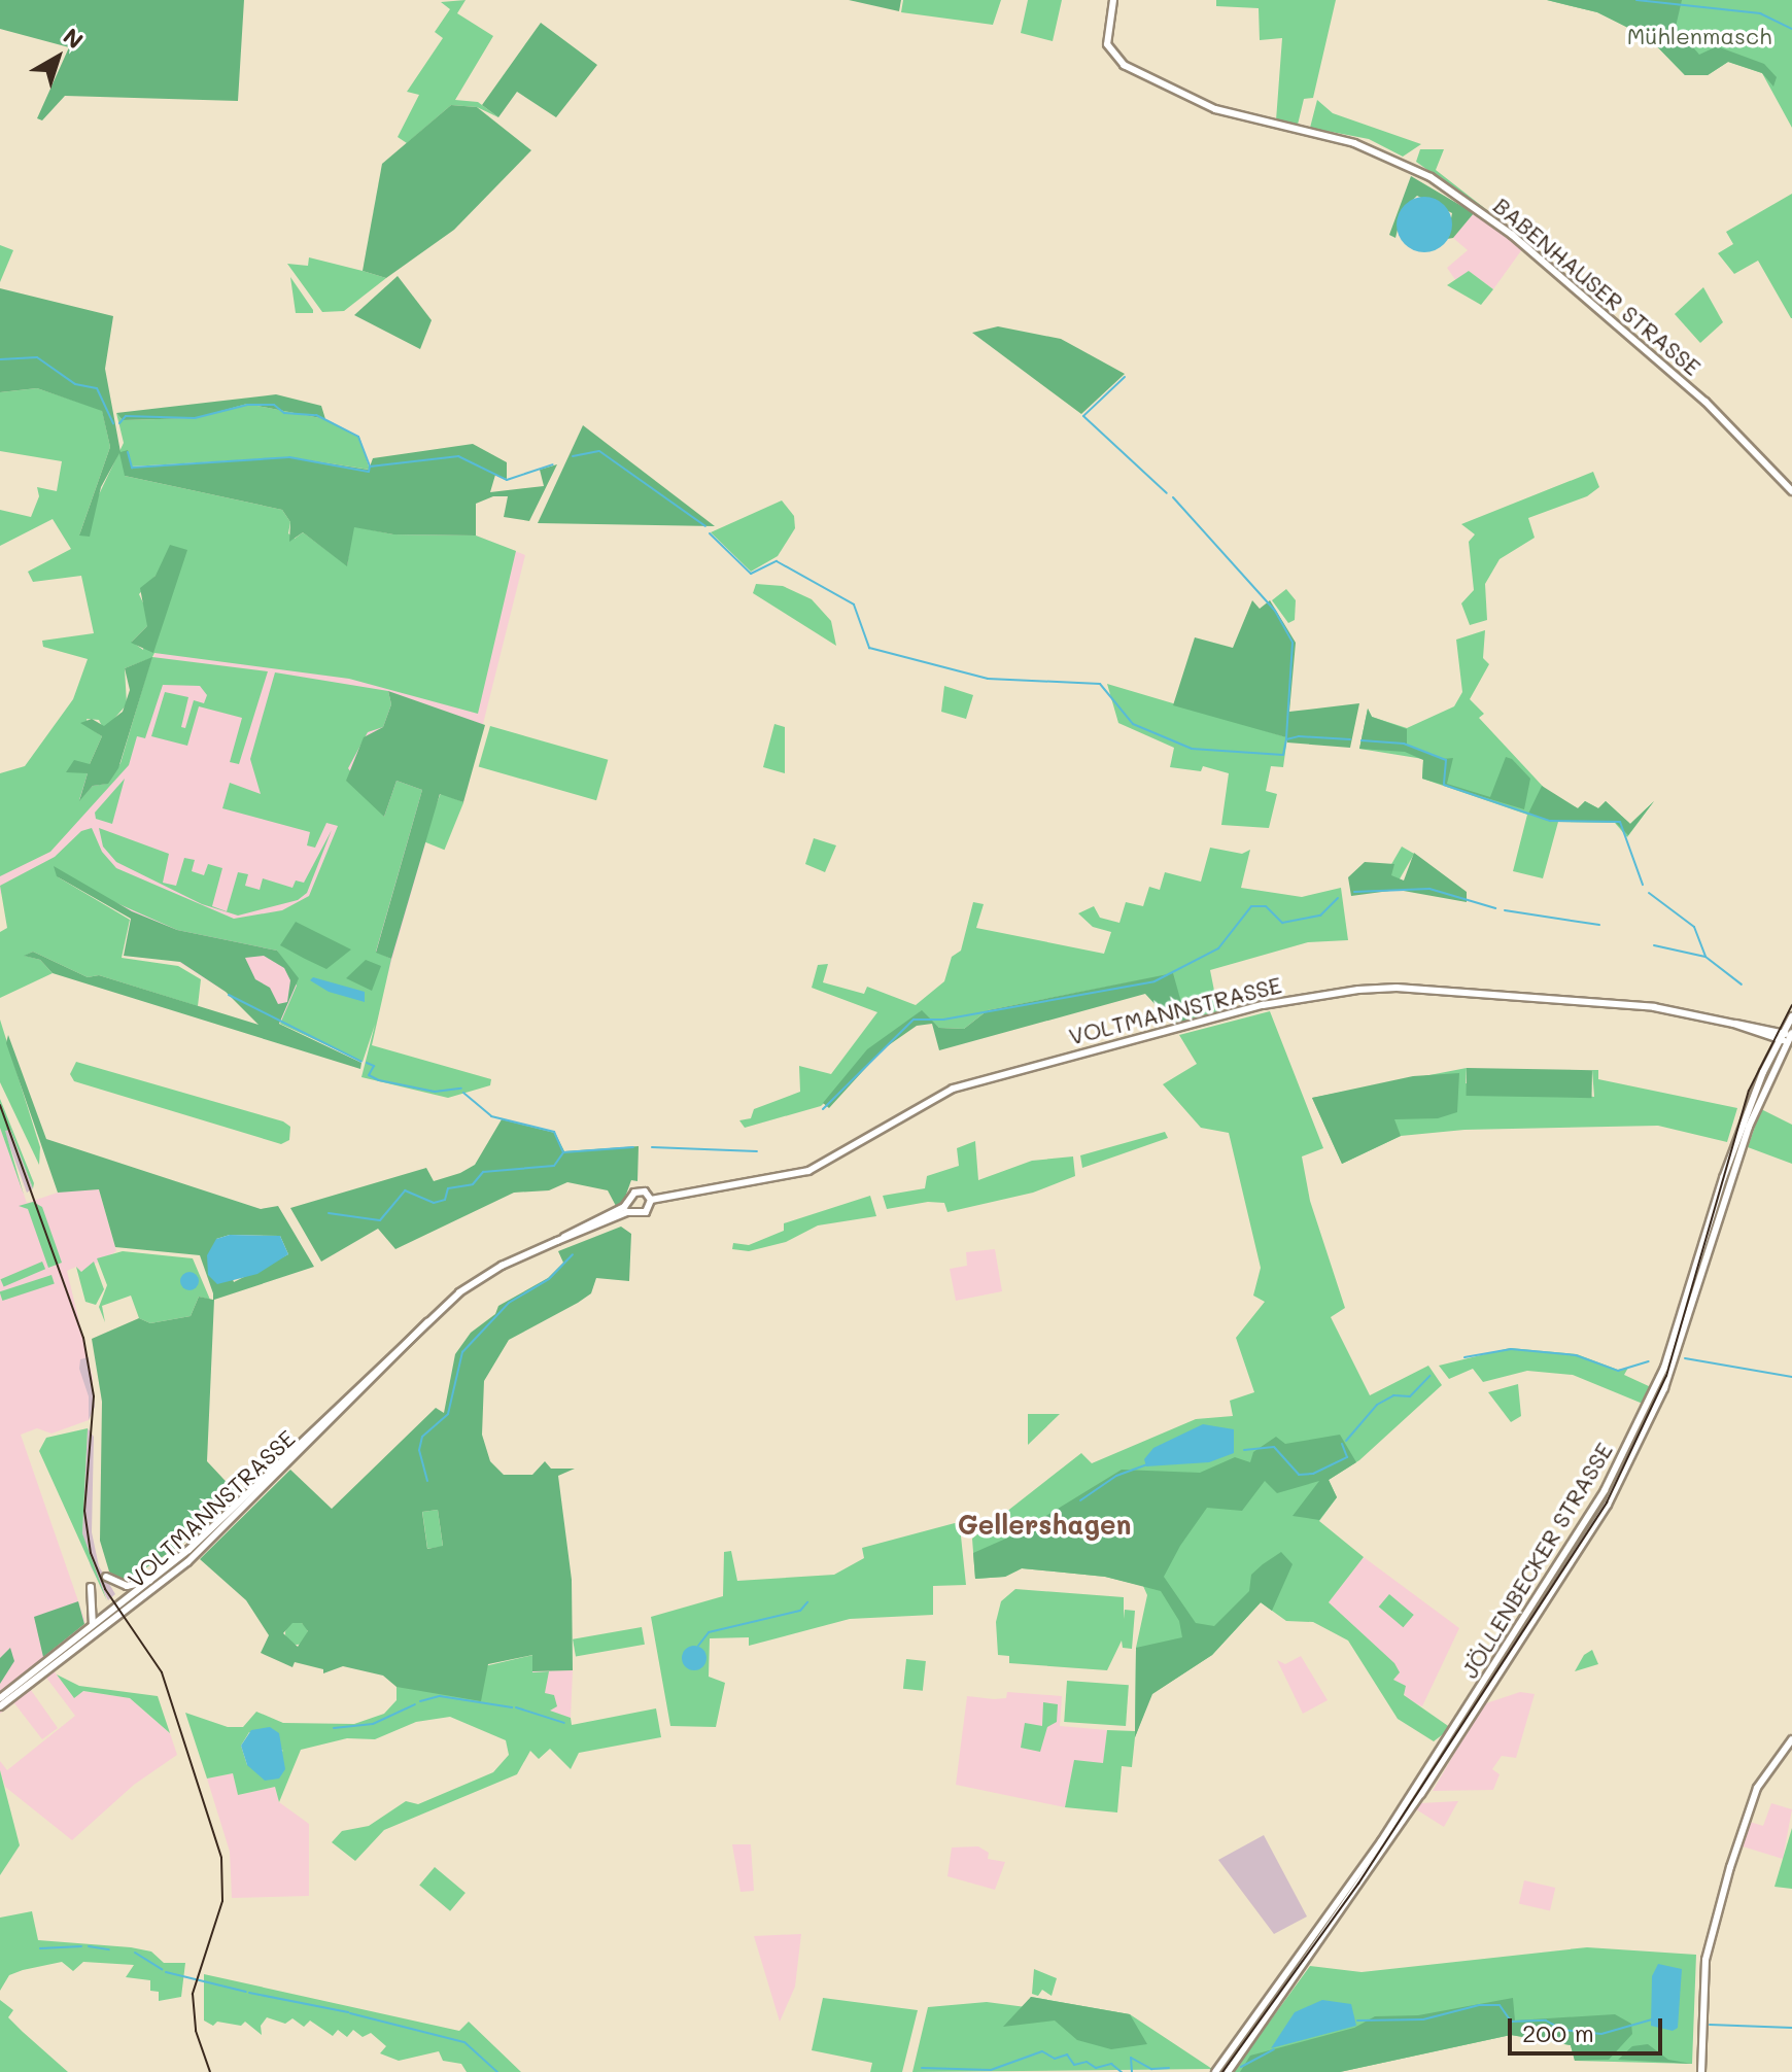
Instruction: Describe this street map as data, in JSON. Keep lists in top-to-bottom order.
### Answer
{
  "streets": {
    "main road": ["BABENHAUSER STRASSE", "VOLTMANNSTRASSE", "JÖLLENBECKER STRASSE"]
  },
  "crossings": [
    ["VOLTMANNSTRASSE", "JÖLLENBECKER STRASSE"]
  ],
  "districts": ["Gellershagen"],
  "parks": ["Mühlenmasch"],
  "scale_bar": "200 m",
  "north": "top right"
}
